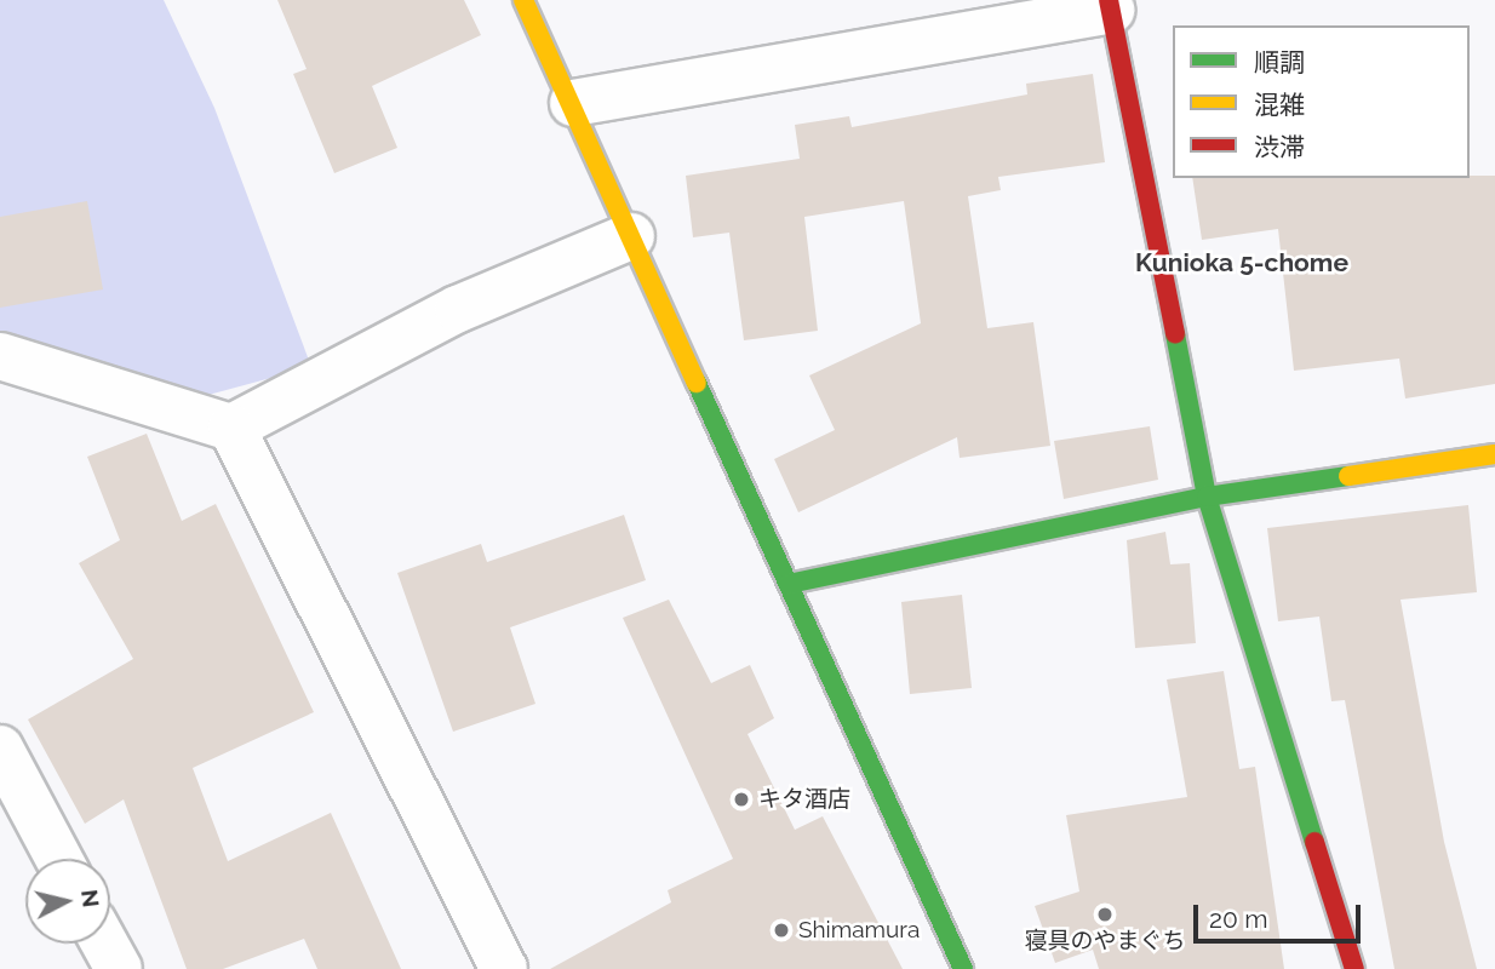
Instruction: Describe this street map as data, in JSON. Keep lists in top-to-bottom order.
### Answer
{
  "districts": ["Kunioka 5-chome"],
  "places": ["キタ酒店", "寝具のやまぐち", "Shimamura"],
  "legend": ["順調", "混雑", "渋滞"],
  "scale_bar": "20 m",
  "north": "right"
}
